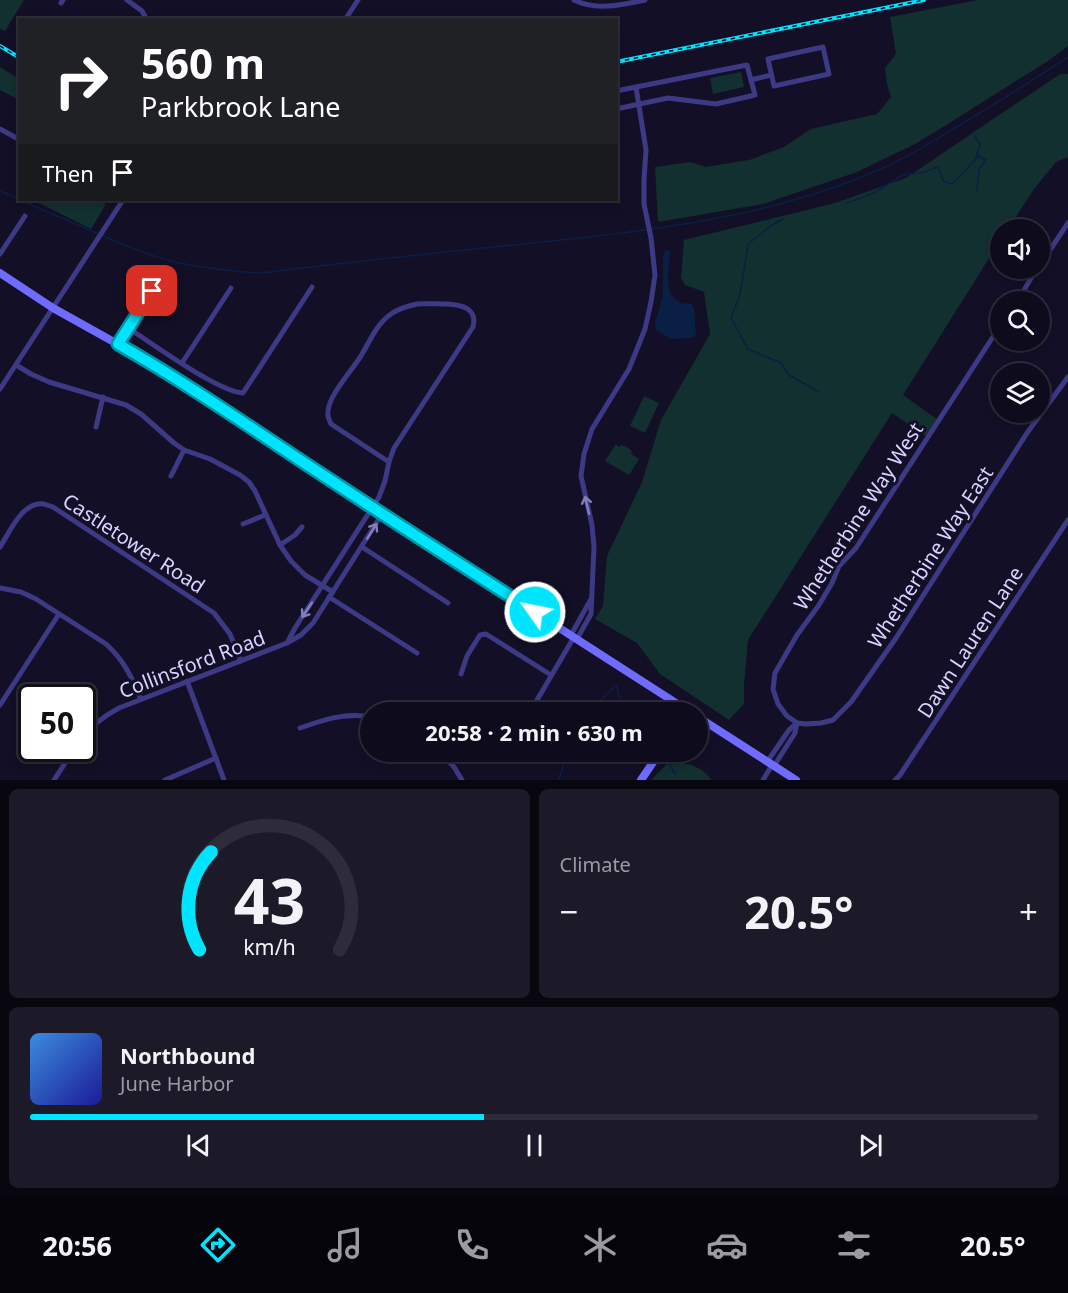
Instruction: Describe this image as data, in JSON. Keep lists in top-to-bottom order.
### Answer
{
  "streets": {
    "street": [
      "Whetherbine Way West",
      "Castletower Road",
      "Whetherbine Way East",
      "Dawn Lauren Lane",
      "Collinsford Road"
    ]
  },
  "crossings": [
    ["Whetherbine Way West", "Whetherbine Way East"],
    ["Castletower Road", "Collinsford Road"]
  ],
  "page": {
    "turn": ["560 m", "Parkbrook Lane"],
    "then": "Then",
    "limit": "50",
    "trip": "20:58 · 2 min · 630 m",
    "tile": "Climate",
    "heat": ["−", "20.5°", "+"],
    "song": ["Northbound", "June Harbor"],
    "tabs": ["20:56", "20.5°"],
    "gauge": ["43", "km/h"]
  }
}
